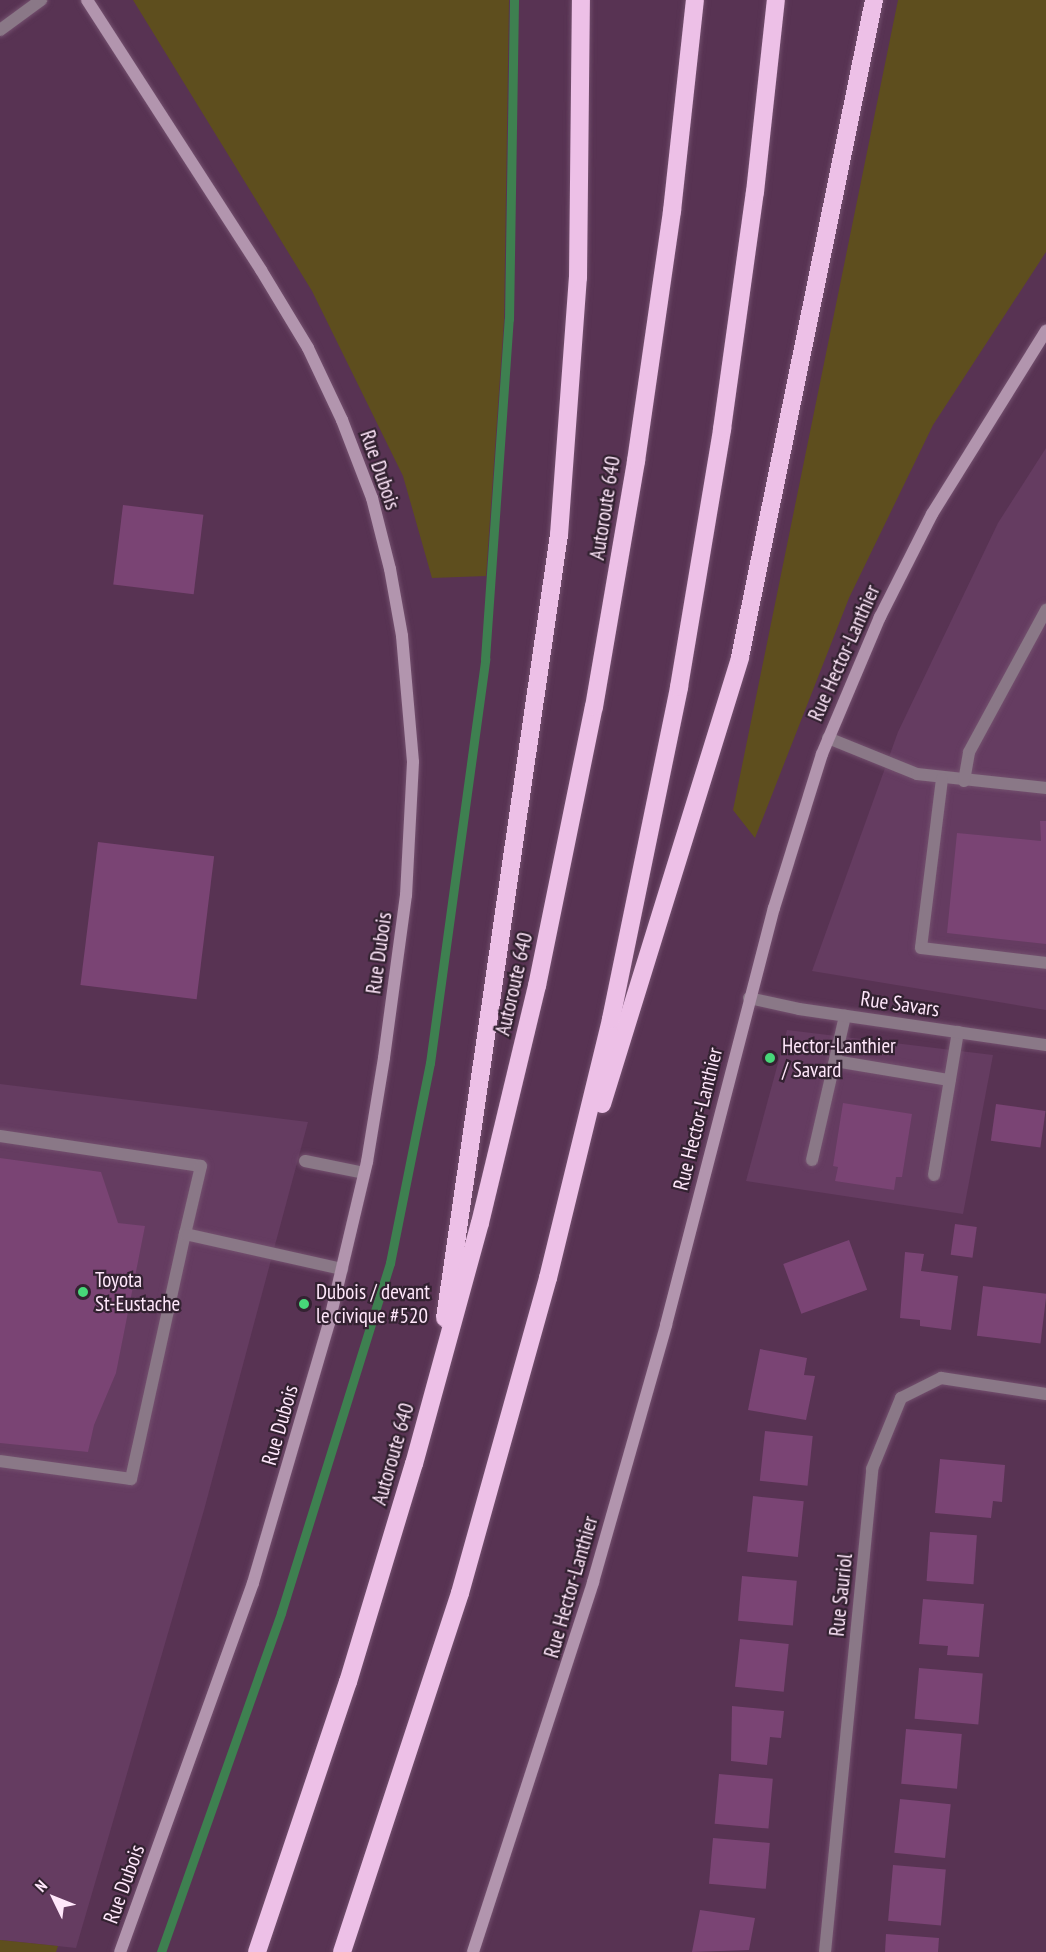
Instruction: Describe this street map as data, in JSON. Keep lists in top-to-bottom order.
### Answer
{
  "streets": {
    "highway": ["Autoroute 640"],
    "street": [
      "Rue Dubois",
      "Rue Hector-Lanthier",
      "Rue Savars",
      "Rue Sauriol"
    ]
  },
  "crossings": [
    ["Rue Hector-Lanthier", "Rue Savars"]
  ],
  "places": ["Hector-Lanthier / Savard", "Toyota St-Eustache", "Dubois / devant le civique #520"],
  "north": "top left"
}
